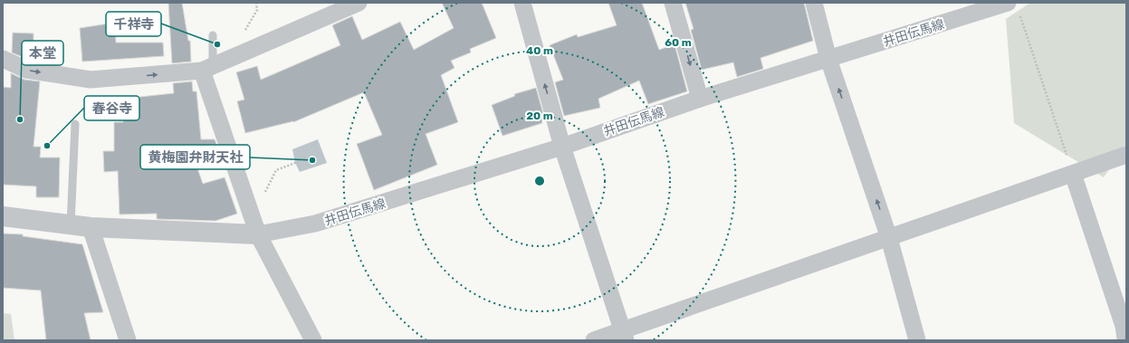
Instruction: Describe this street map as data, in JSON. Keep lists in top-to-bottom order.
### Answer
{
  "streets": {
    "street": ["井田伝馬線"]
  },
  "places": [
    "千祥寺",
    "本堂",
    "春谷寺",
    "黄梅園弁財天社"
  ],
  "rings": ["60 m", "40 m", "20 m"]
}
